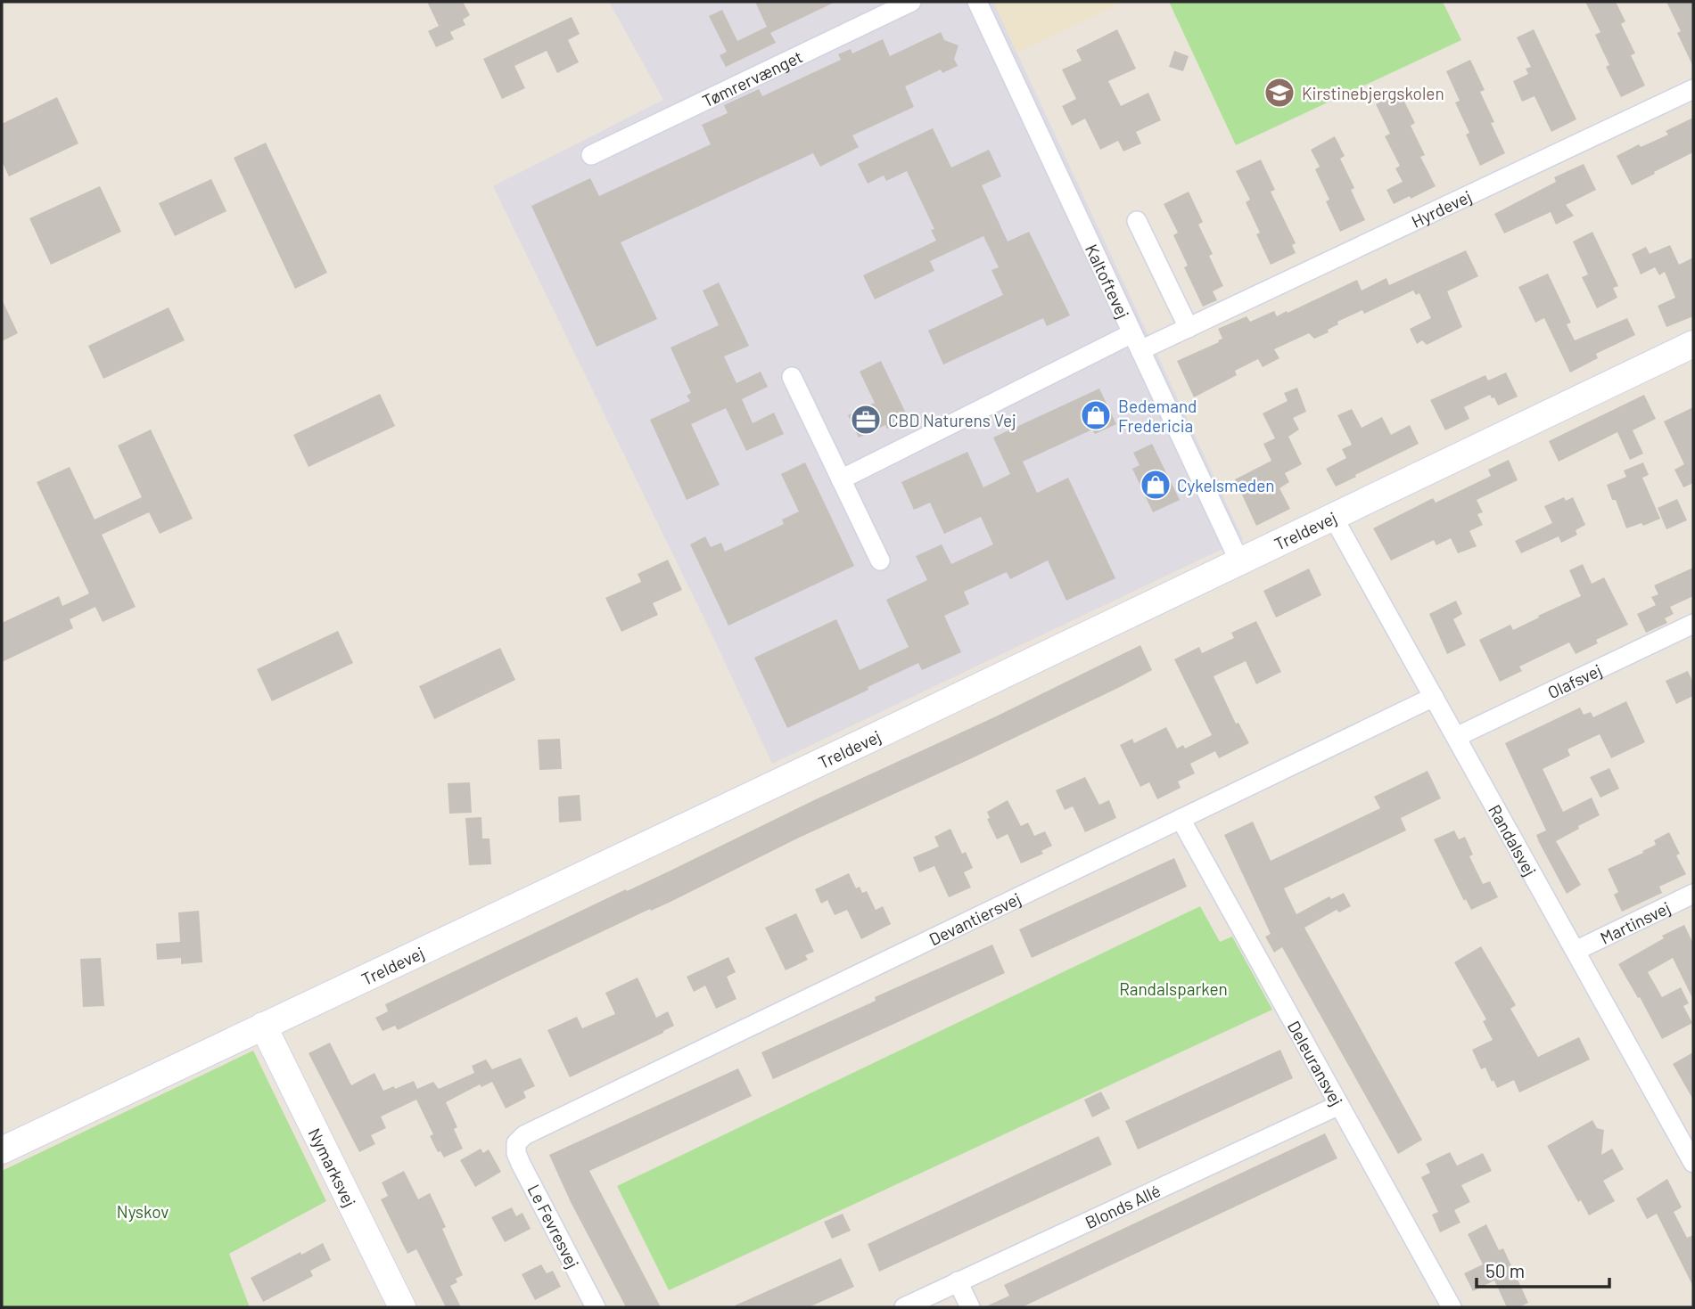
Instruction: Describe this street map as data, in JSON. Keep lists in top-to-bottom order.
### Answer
{
  "streets": {
    "street": [
      "Tømrervænget",
      "Hyrdevej",
      "Kaltoftevej",
      "Treldevej",
      "Olafsvej",
      "Randalsvej",
      "Devantiersvej",
      "Martinsvej",
      "Deleuransvej",
      "Nymarksvej",
      "Blonds Allé",
      "Le Fevresvej"
    ]
  },
  "crossings": [
    ["Hyrdevej", "Kaltoftevej"],
    ["Kaltoftevej", "Treldevej"],
    ["Treldevej", "Randalsvej"],
    ["Treldevej", "Nymarksvej"],
    ["Olafsvej", "Randalsvej"],
    ["Randalsvej", "Devantiersvej"],
    ["Randalsvej", "Martinsvej"],
    ["Devantiersvej", "Deleuransvej"],
    ["Devantiersvej", "Le Fevresvej"],
    ["Deleuransvej", "Blonds Allé"]
  ],
  "parks": ["Randalsparken", "Nyskov"],
  "places": {
    "school or university": ["Kirstinebjergskolen"],
    "shop": ["Bedemand Fredericia", "Cykelsmeden"],
    "office": ["CBD Naturens Vej"]
  },
  "scale_bar": "50 m"
}
